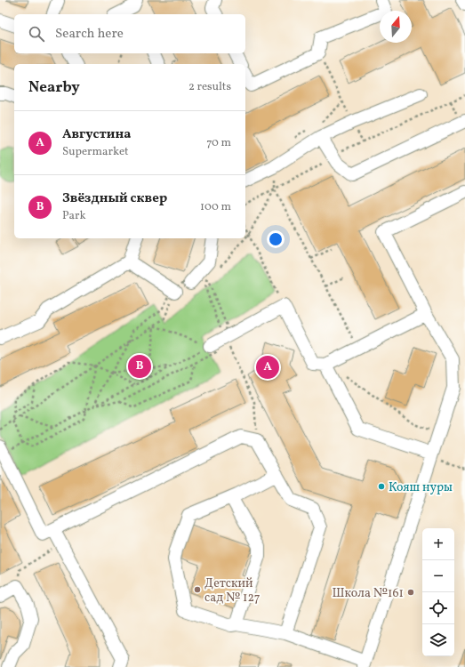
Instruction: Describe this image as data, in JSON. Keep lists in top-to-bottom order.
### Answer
{
  "places": ["Кояш нуры", "Детский сад № 127", "Школа №161"],
  "north": "top",
  "page": {
    "search": "Search here",
    "heading": ["Nearby", "2 results"],
    "list": [
      {
        "mark": "A",
        "name": "Августина",
        "note": "Supermarket",
        "value": "70 m"
      },
      {
        "mark": "B",
        "name": "Звёздный сквер",
        "note": "Park",
        "value": "100 m"
      }
    ],
    "pins": ["B", "A"],
    "map_buttons": ["+", "−"]
  }
}
